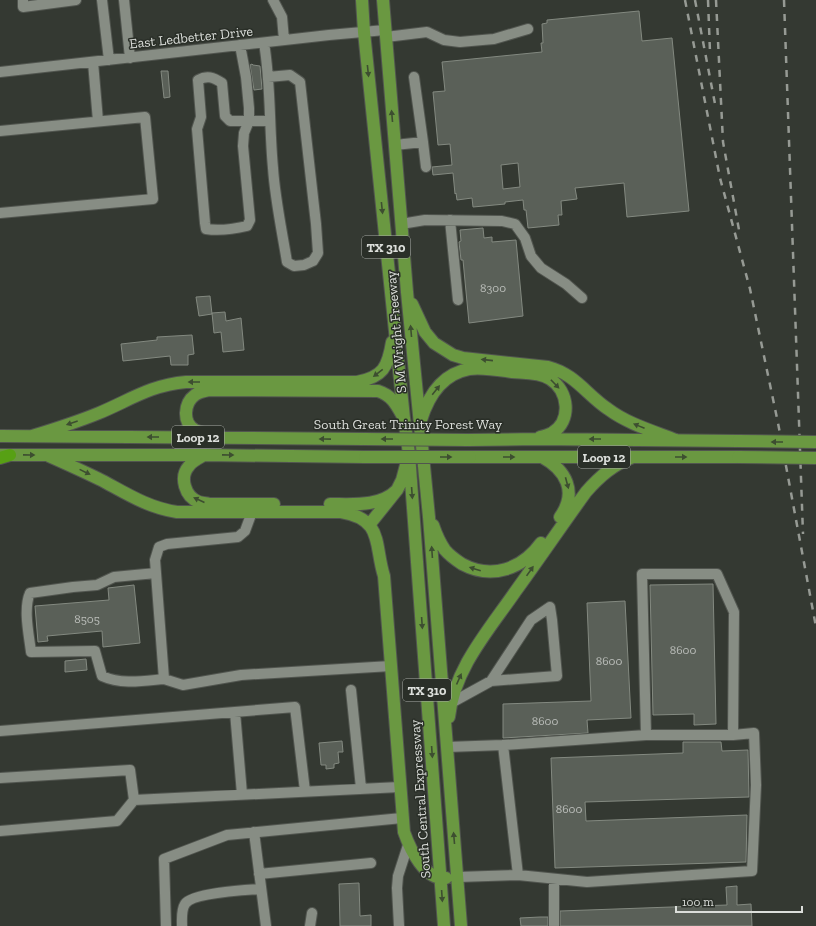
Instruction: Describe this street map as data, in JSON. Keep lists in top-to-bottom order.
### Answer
{
  "streets": {
    "main road": [
      "TX 310",
      "S M Wright Freeway",
      "South Great Trinity Forest Way",
      "Loop 12",
      "South Central Expressway"
    ],
    "street": ["East Ledbetter Drive"]
  },
  "crossings": [
    ["East Ledbetter Drive", "S M Wright Freeway"],
    ["TX 310", "S M Wright Freeway"],
    ["S M Wright Freeway", "South Central Expressway"]
  ],
  "house_numbers": [
    "8300",
    "8505",
    "8600",
    "8600",
    "8600",
    "8600"
  ],
  "scale_bar": "100 m"
}
